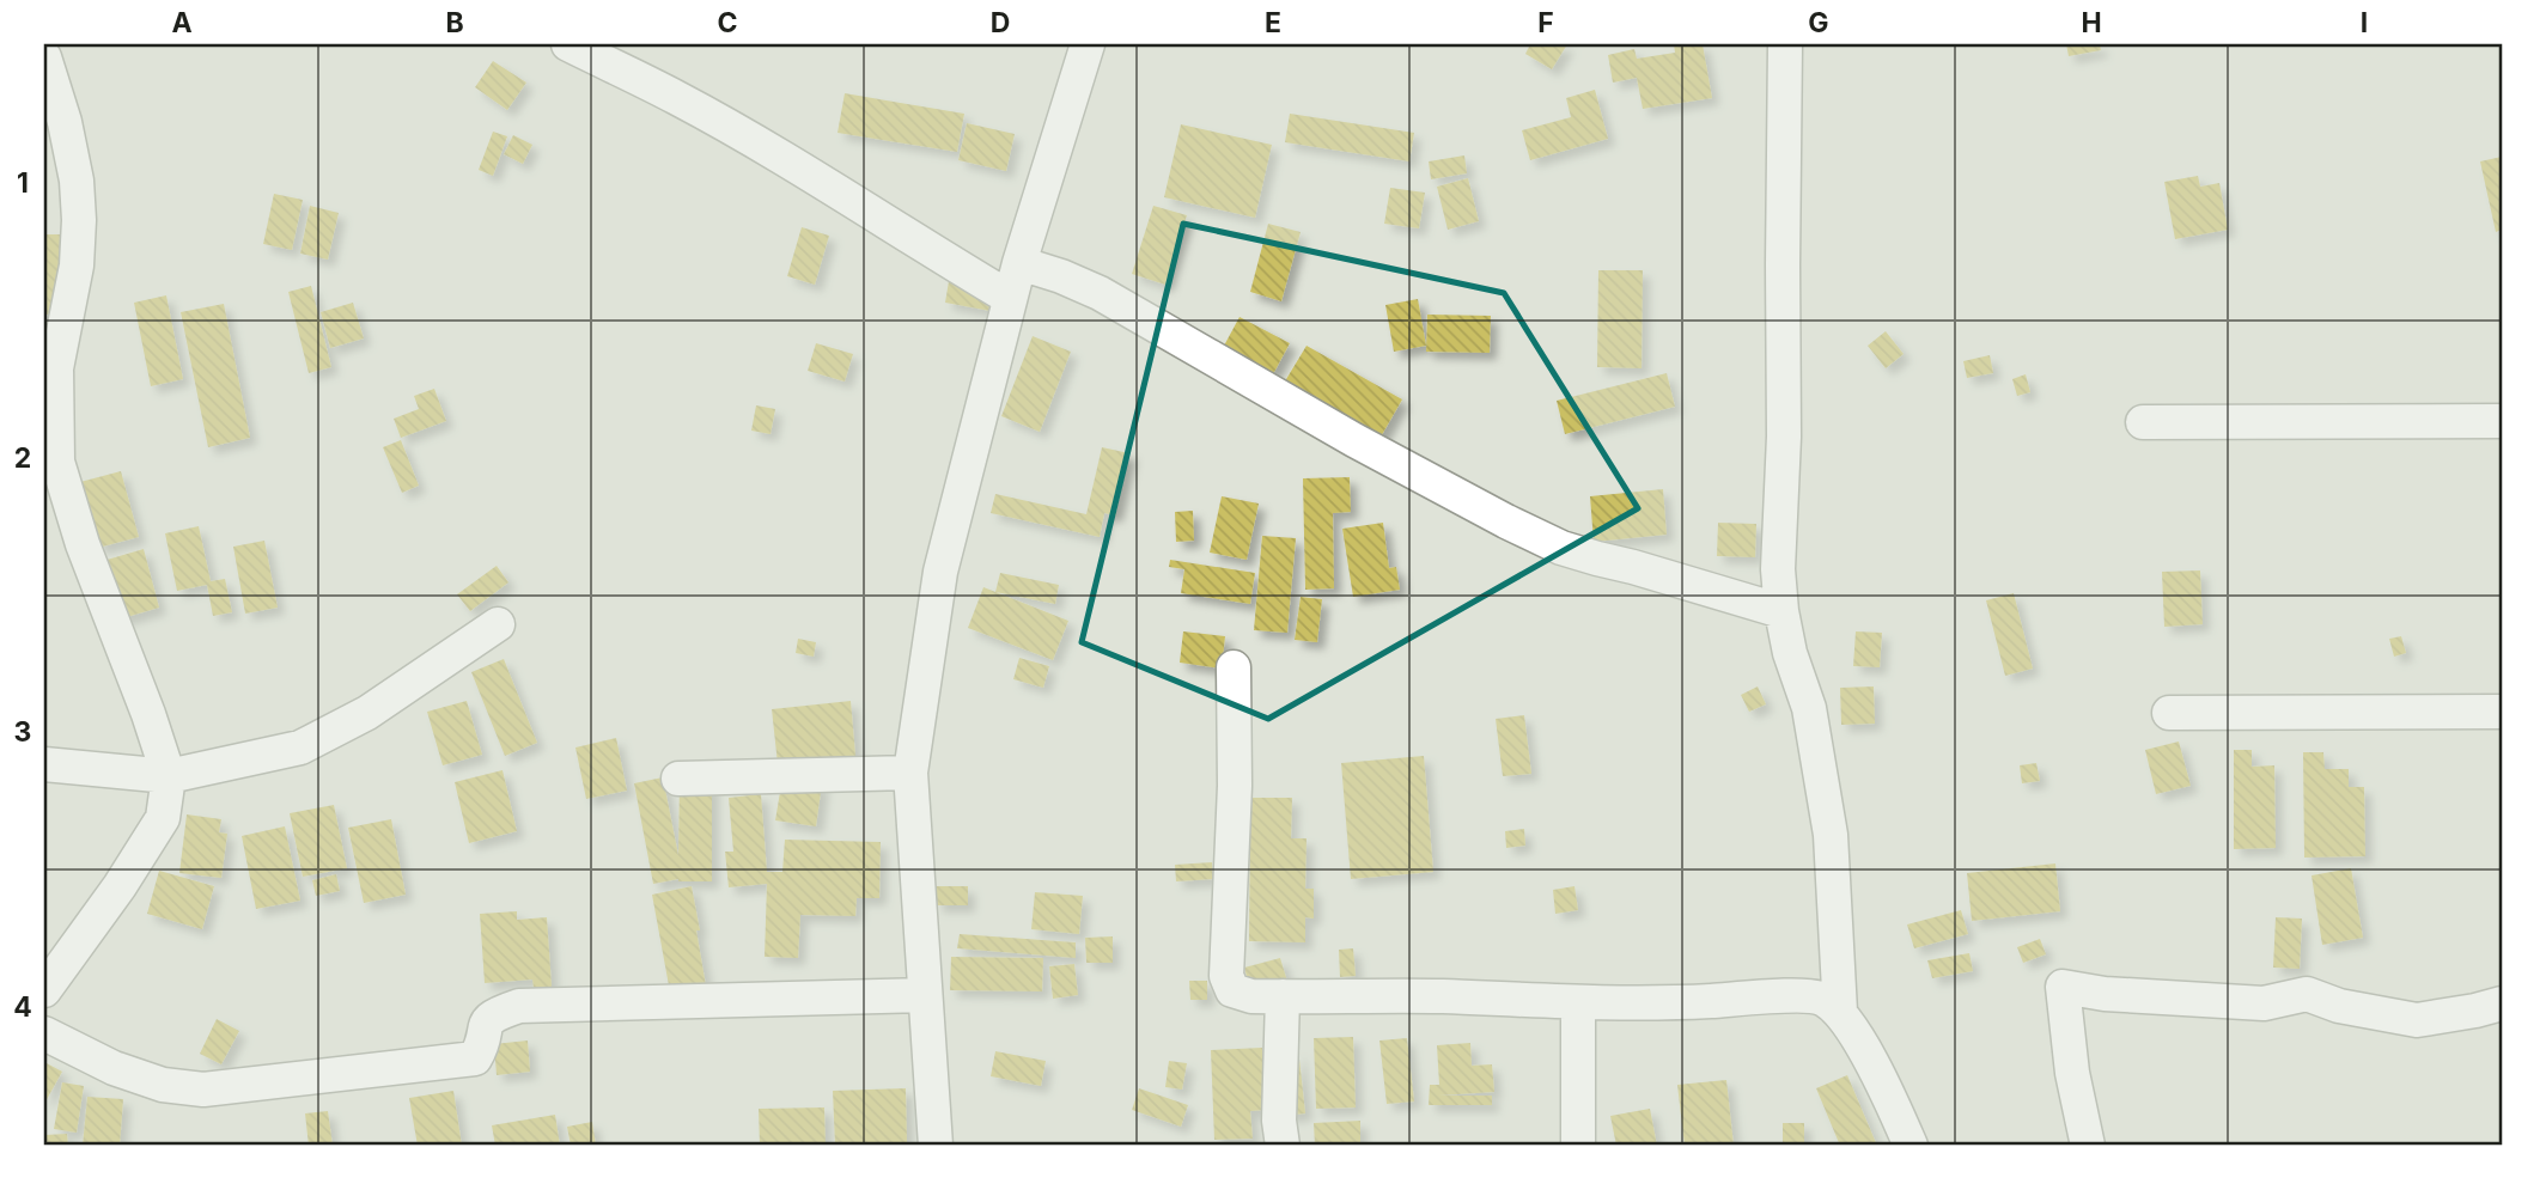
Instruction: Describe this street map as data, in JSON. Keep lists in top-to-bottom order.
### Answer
{
  "grid": {
    "columns": [
      "A",
      "B",
      "C",
      "D",
      "E",
      "F",
      "G",
      "H",
      "I"
    ],
    "rows": [
      "1",
      "2",
      "3",
      "4"
    ]
  }
}
